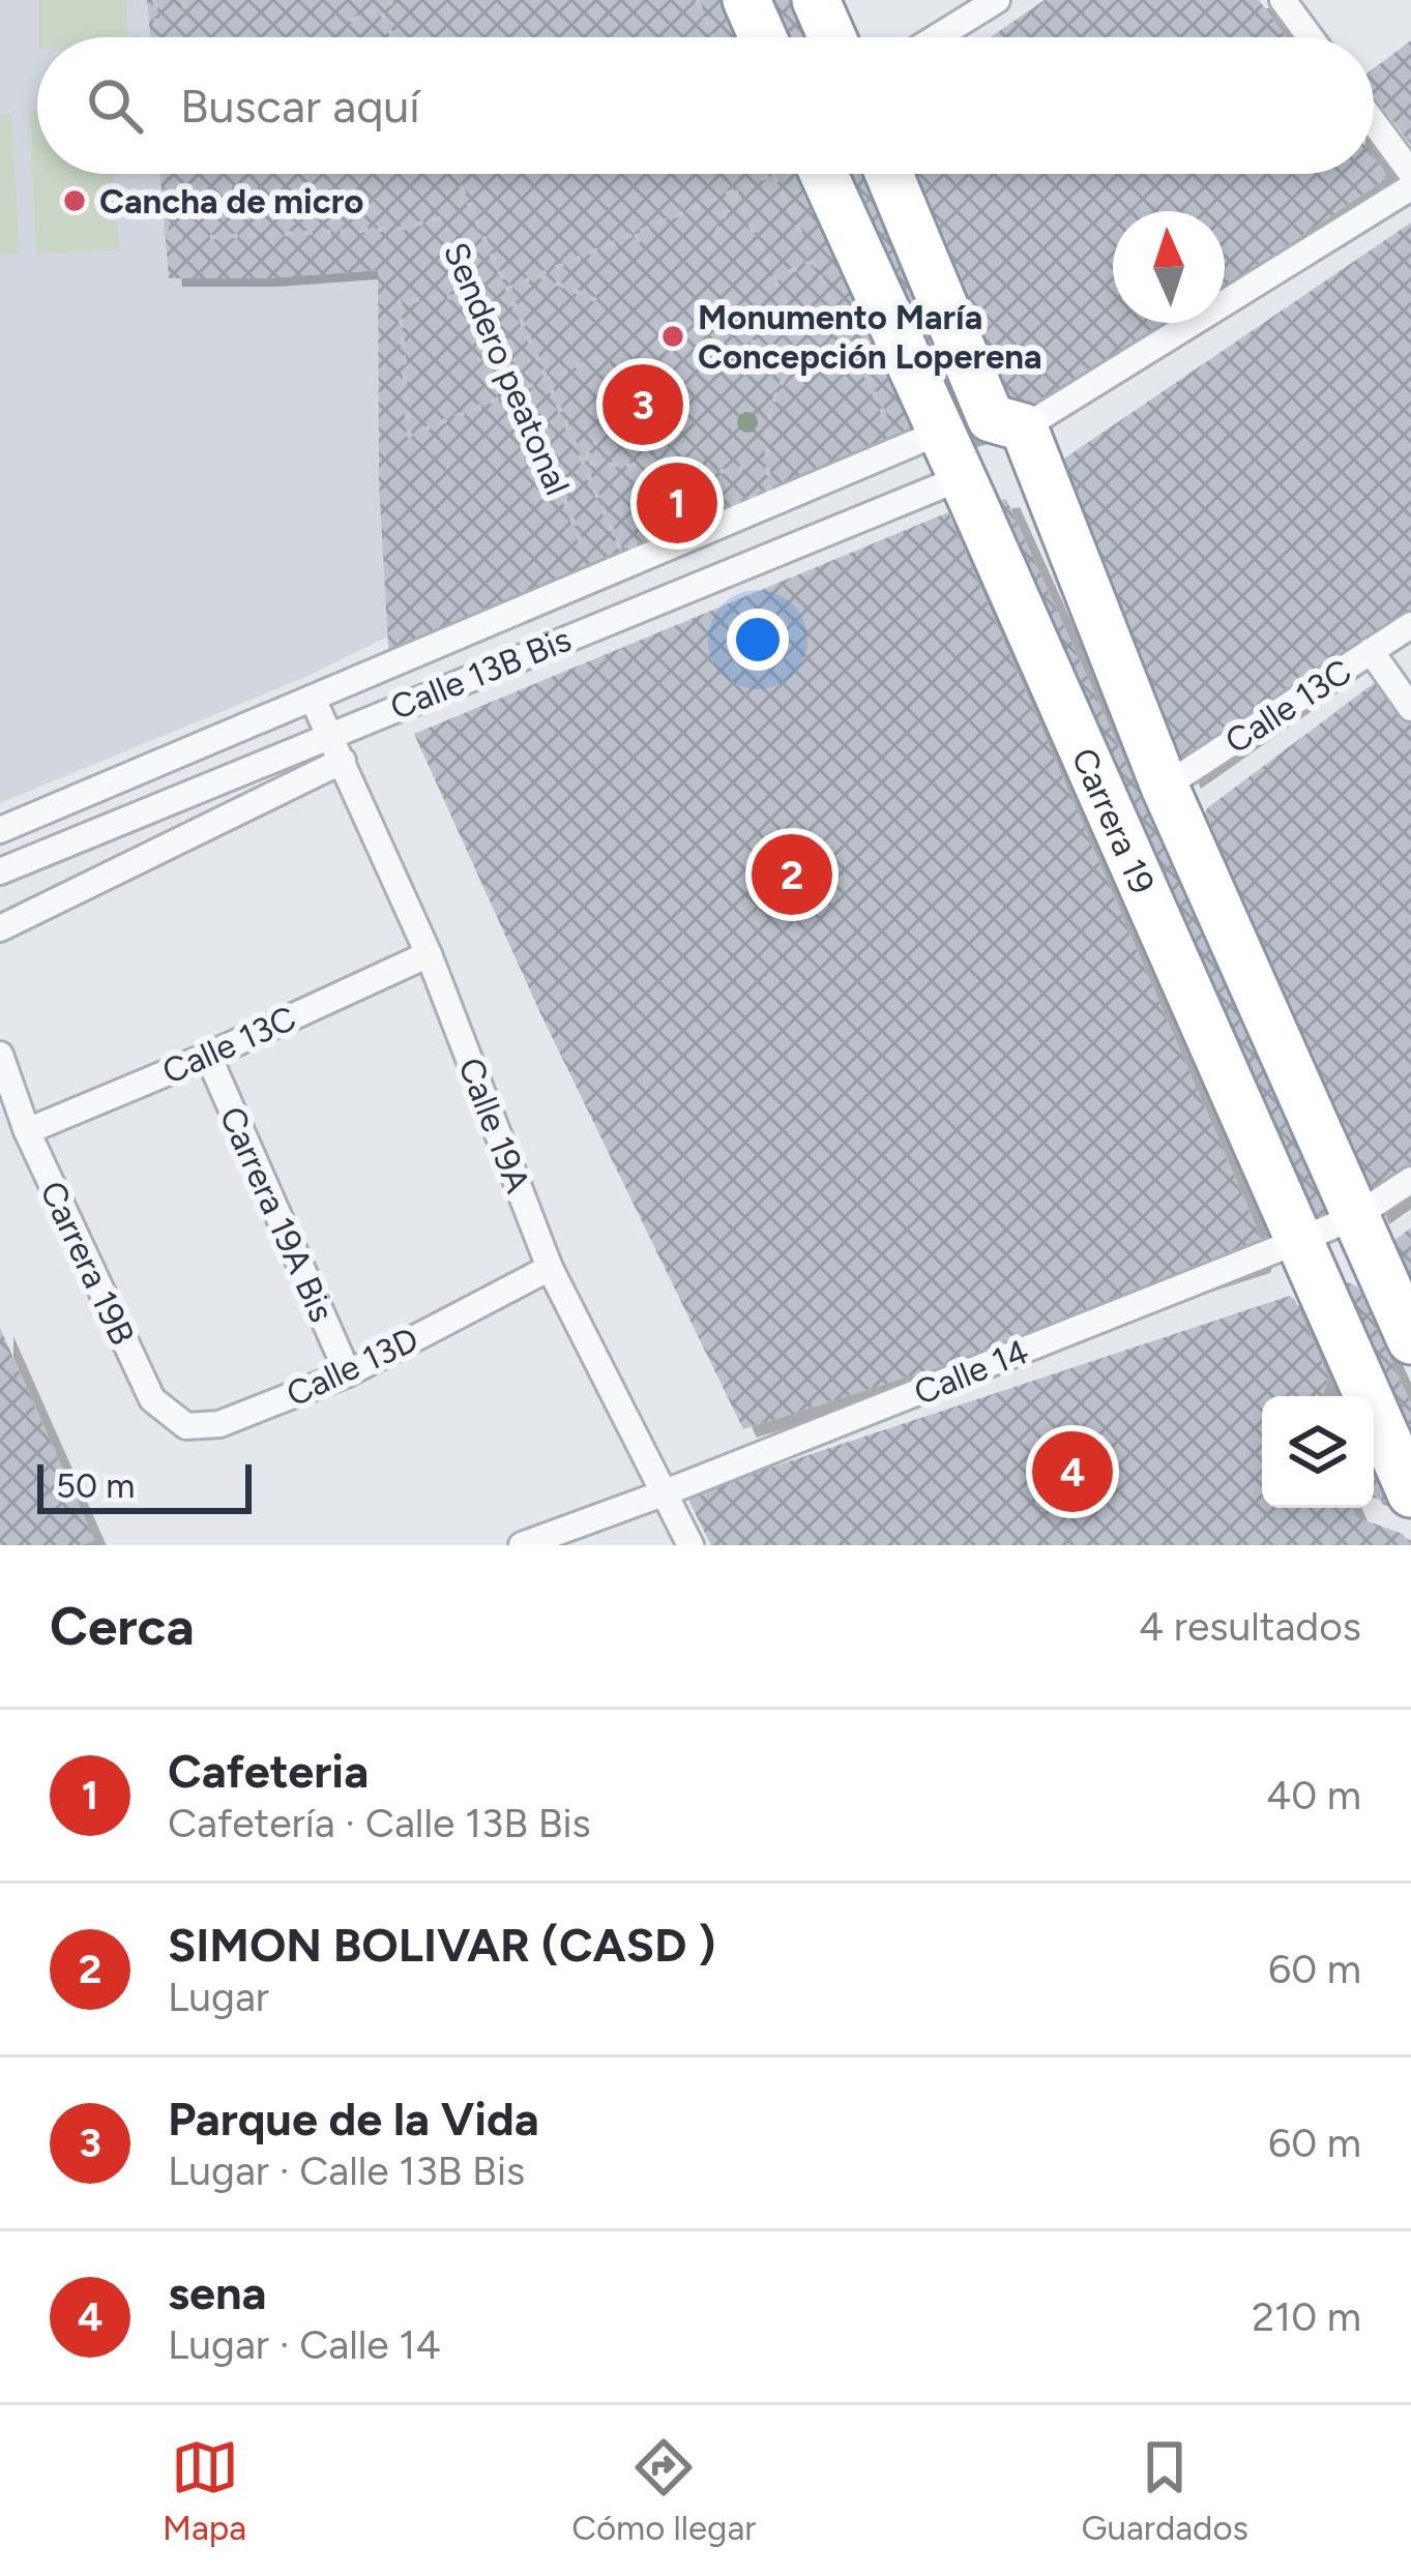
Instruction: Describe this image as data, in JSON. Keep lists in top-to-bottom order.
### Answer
{
  "streets": {
    "highway": ["Carrera 19"],
    "street": [
      "Calle 13B Bis",
      "Calle 13C",
      "Calle 19A",
      "Carrera 19A Bis",
      "Carrera 19B",
      "Calle 13D",
      "Calle 14"
    ],
    "path": ["Sendero peatonal"]
  },
  "crossings": [
    ["Sendero peatonal", "Calle 13B Bis"],
    ["Calle 13B Bis", "Carrera 19"],
    ["Calle 13B Bis", "Calle 19A"],
    ["Calle 13C", "Carrera 19"],
    ["Calle 13C", "Calle 19A"],
    ["Calle 13C", "Carrera 19A Bis"],
    ["Calle 13C", "Carrera 19B"],
    ["Carrera 19", "Calle 14"],
    ["Calle 19A", "Calle 13D"],
    ["Calle 19A", "Calle 14"],
    ["Carrera 19A Bis", "Calle 13D"],
    ["Carrera 19B", "Calle 13D"]
  ],
  "places": ["Cancha de micro", "Monumento María Concepción Loperena"],
  "scale_bar": "50 m",
  "north": "top",
  "page": {
    "search": "Buscar aquí",
    "pins": [
      "3",
      "1",
      "2",
      "4"
    ],
    "scale": "50 m",
    "heading": ["Cerca", "4 resultados"],
    "list": [
      {
        "mark": "1",
        "name": "Cafeteria",
        "note": "Cafetería · Calle 13B Bis",
        "value": "40 m"
      },
      {
        "mark": "2",
        "name": "SIMON BOLIVAR (CASD )",
        "note": "Lugar",
        "value": "60 m"
      },
      {
        "mark": "3",
        "name": "Parque de la Vida",
        "note": "Lugar · Calle 13B Bis",
        "value": "60 m"
      },
      {
        "mark": "4",
        "name": "sena",
        "note": "Lugar · Calle 14",
        "value": "210 m"
      }
    ],
    "nav": ["Mapa", "Cómo llegar", "Guardados"]
  }
}
